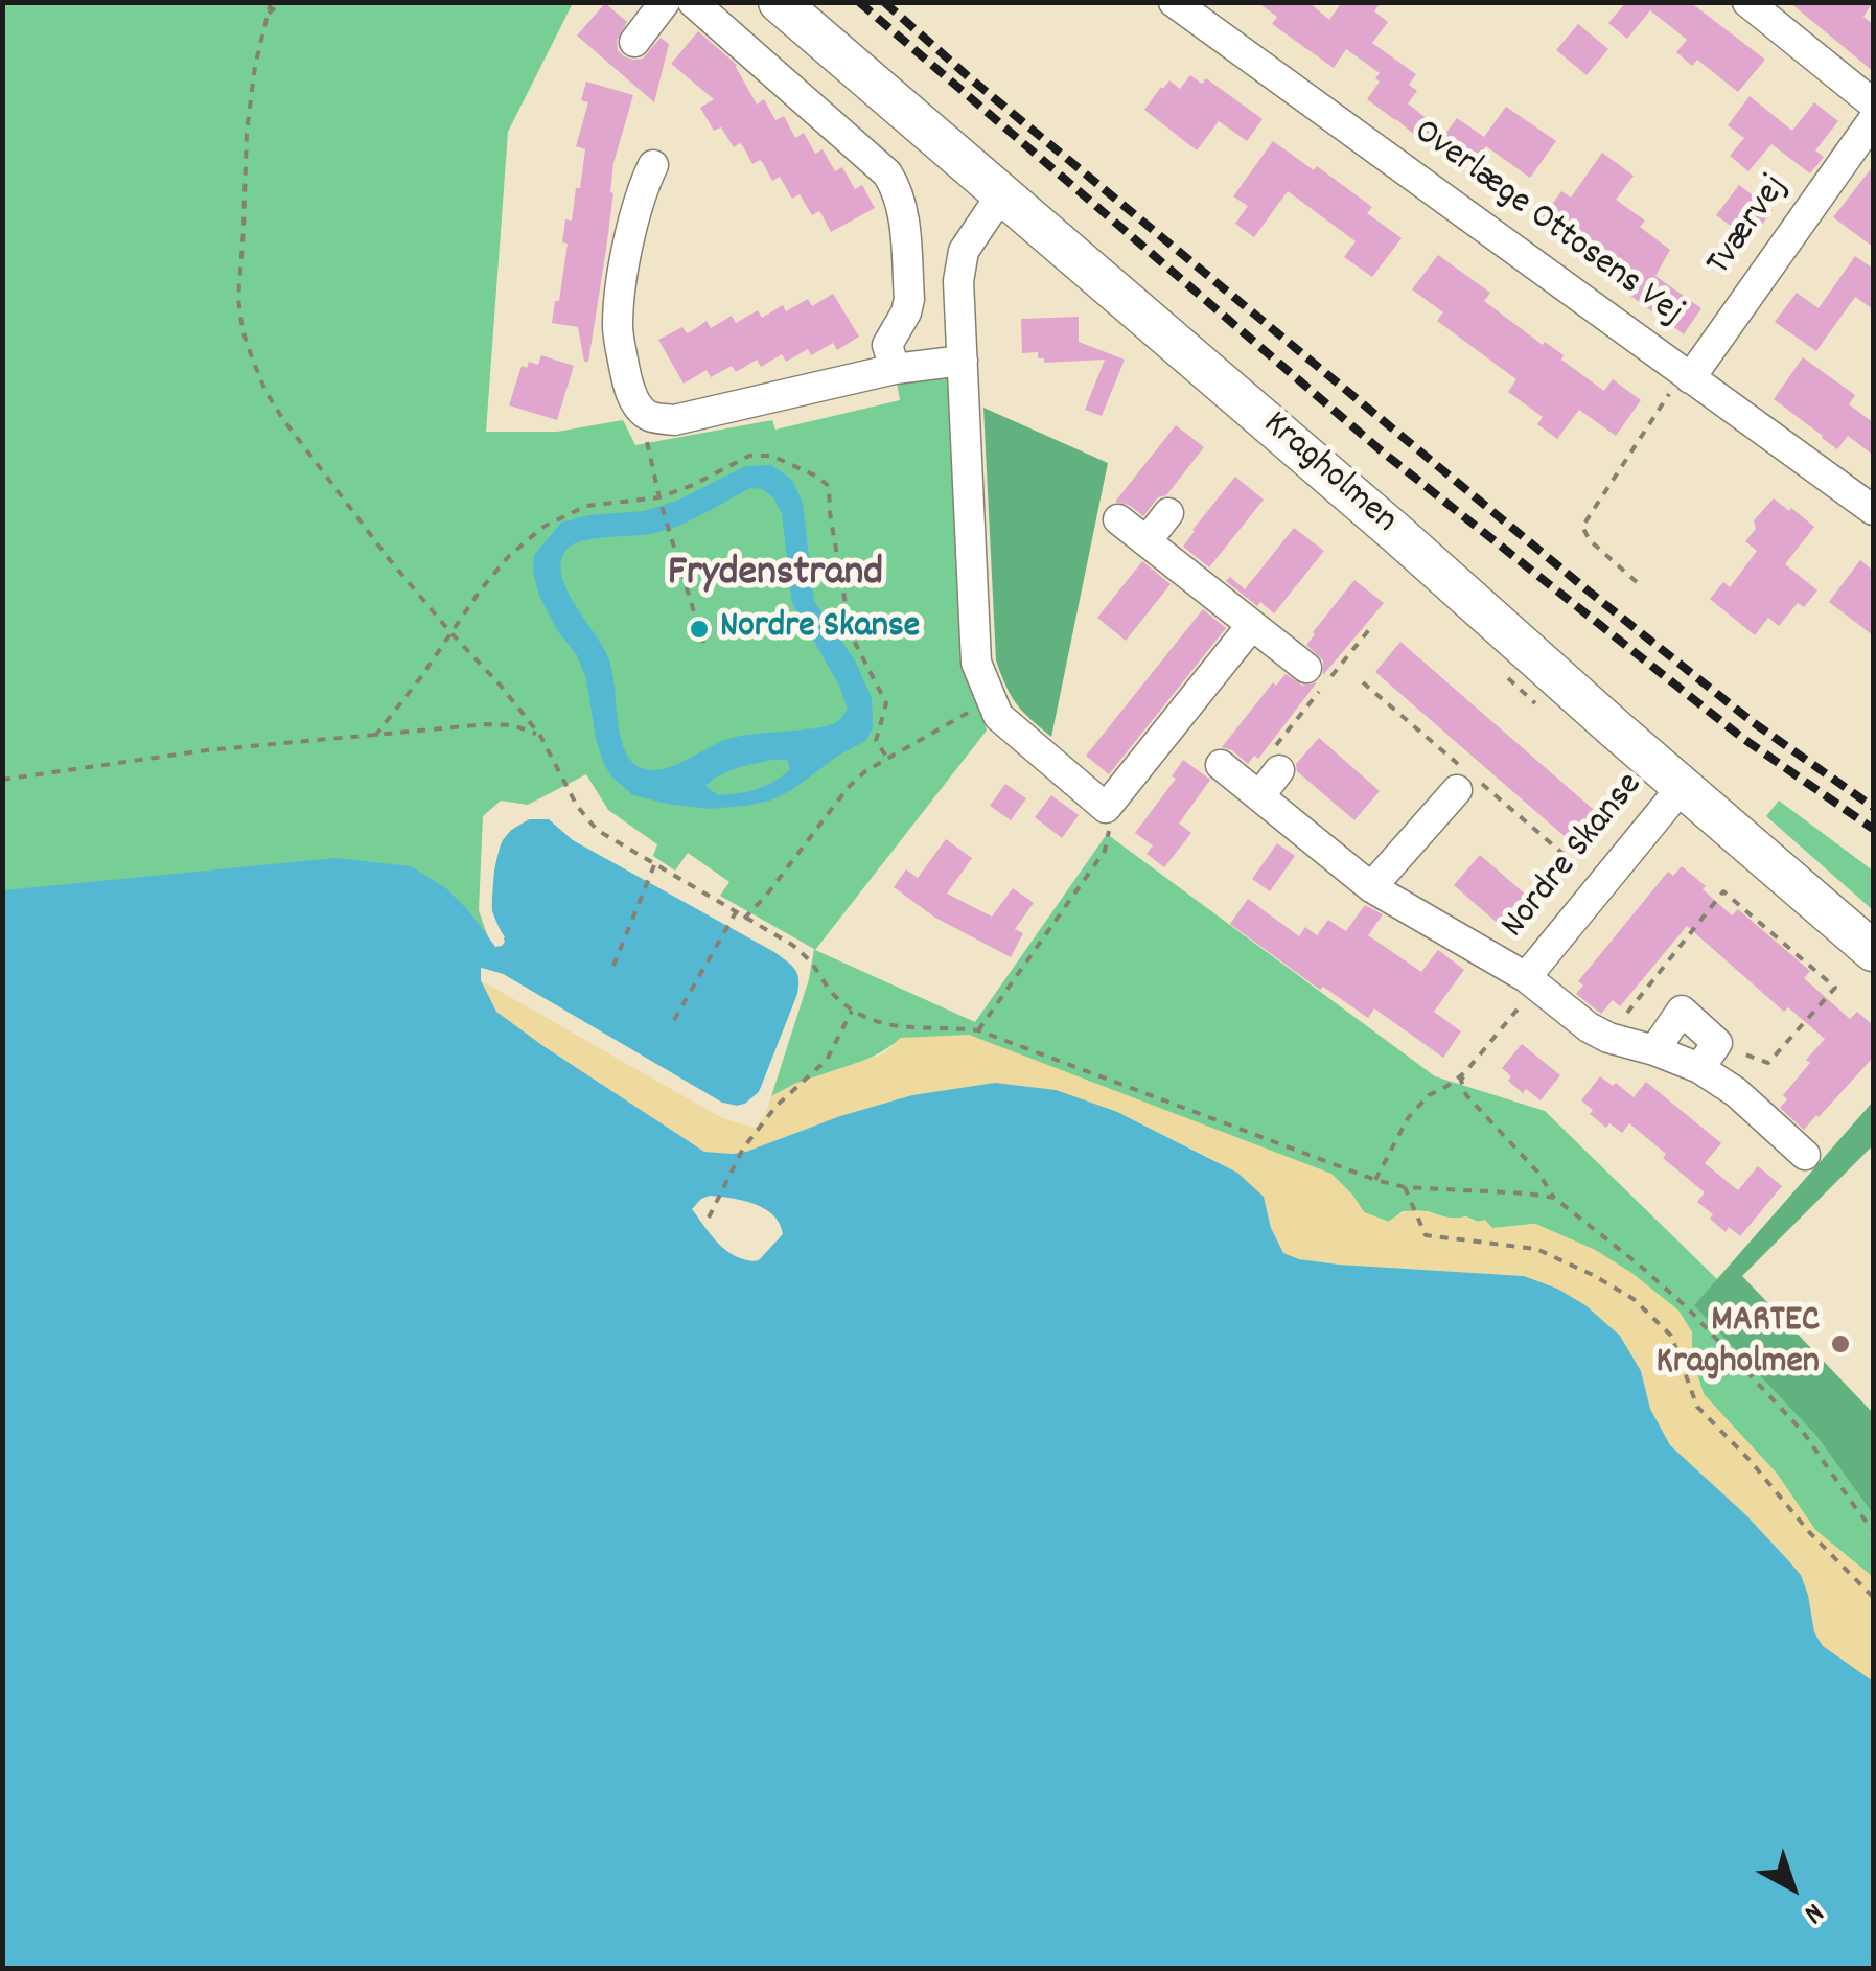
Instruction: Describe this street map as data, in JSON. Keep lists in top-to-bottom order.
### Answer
{
  "streets": {
    "street": [
      "Overlæge Ottosens Vej",
      "Tværvej",
      "Kragholmen",
      "Nordre Skanse"
    ]
  },
  "crossings": [
    ["Overlæge Ottosens Vej", "Tværvej"],
    ["Kragholmen", "Nordre Skanse"]
  ],
  "districts": ["Frydenstrand"],
  "places": ["Nordre Skanse", "MARTEC Kragholmen"],
  "north": "bottom right"
}
